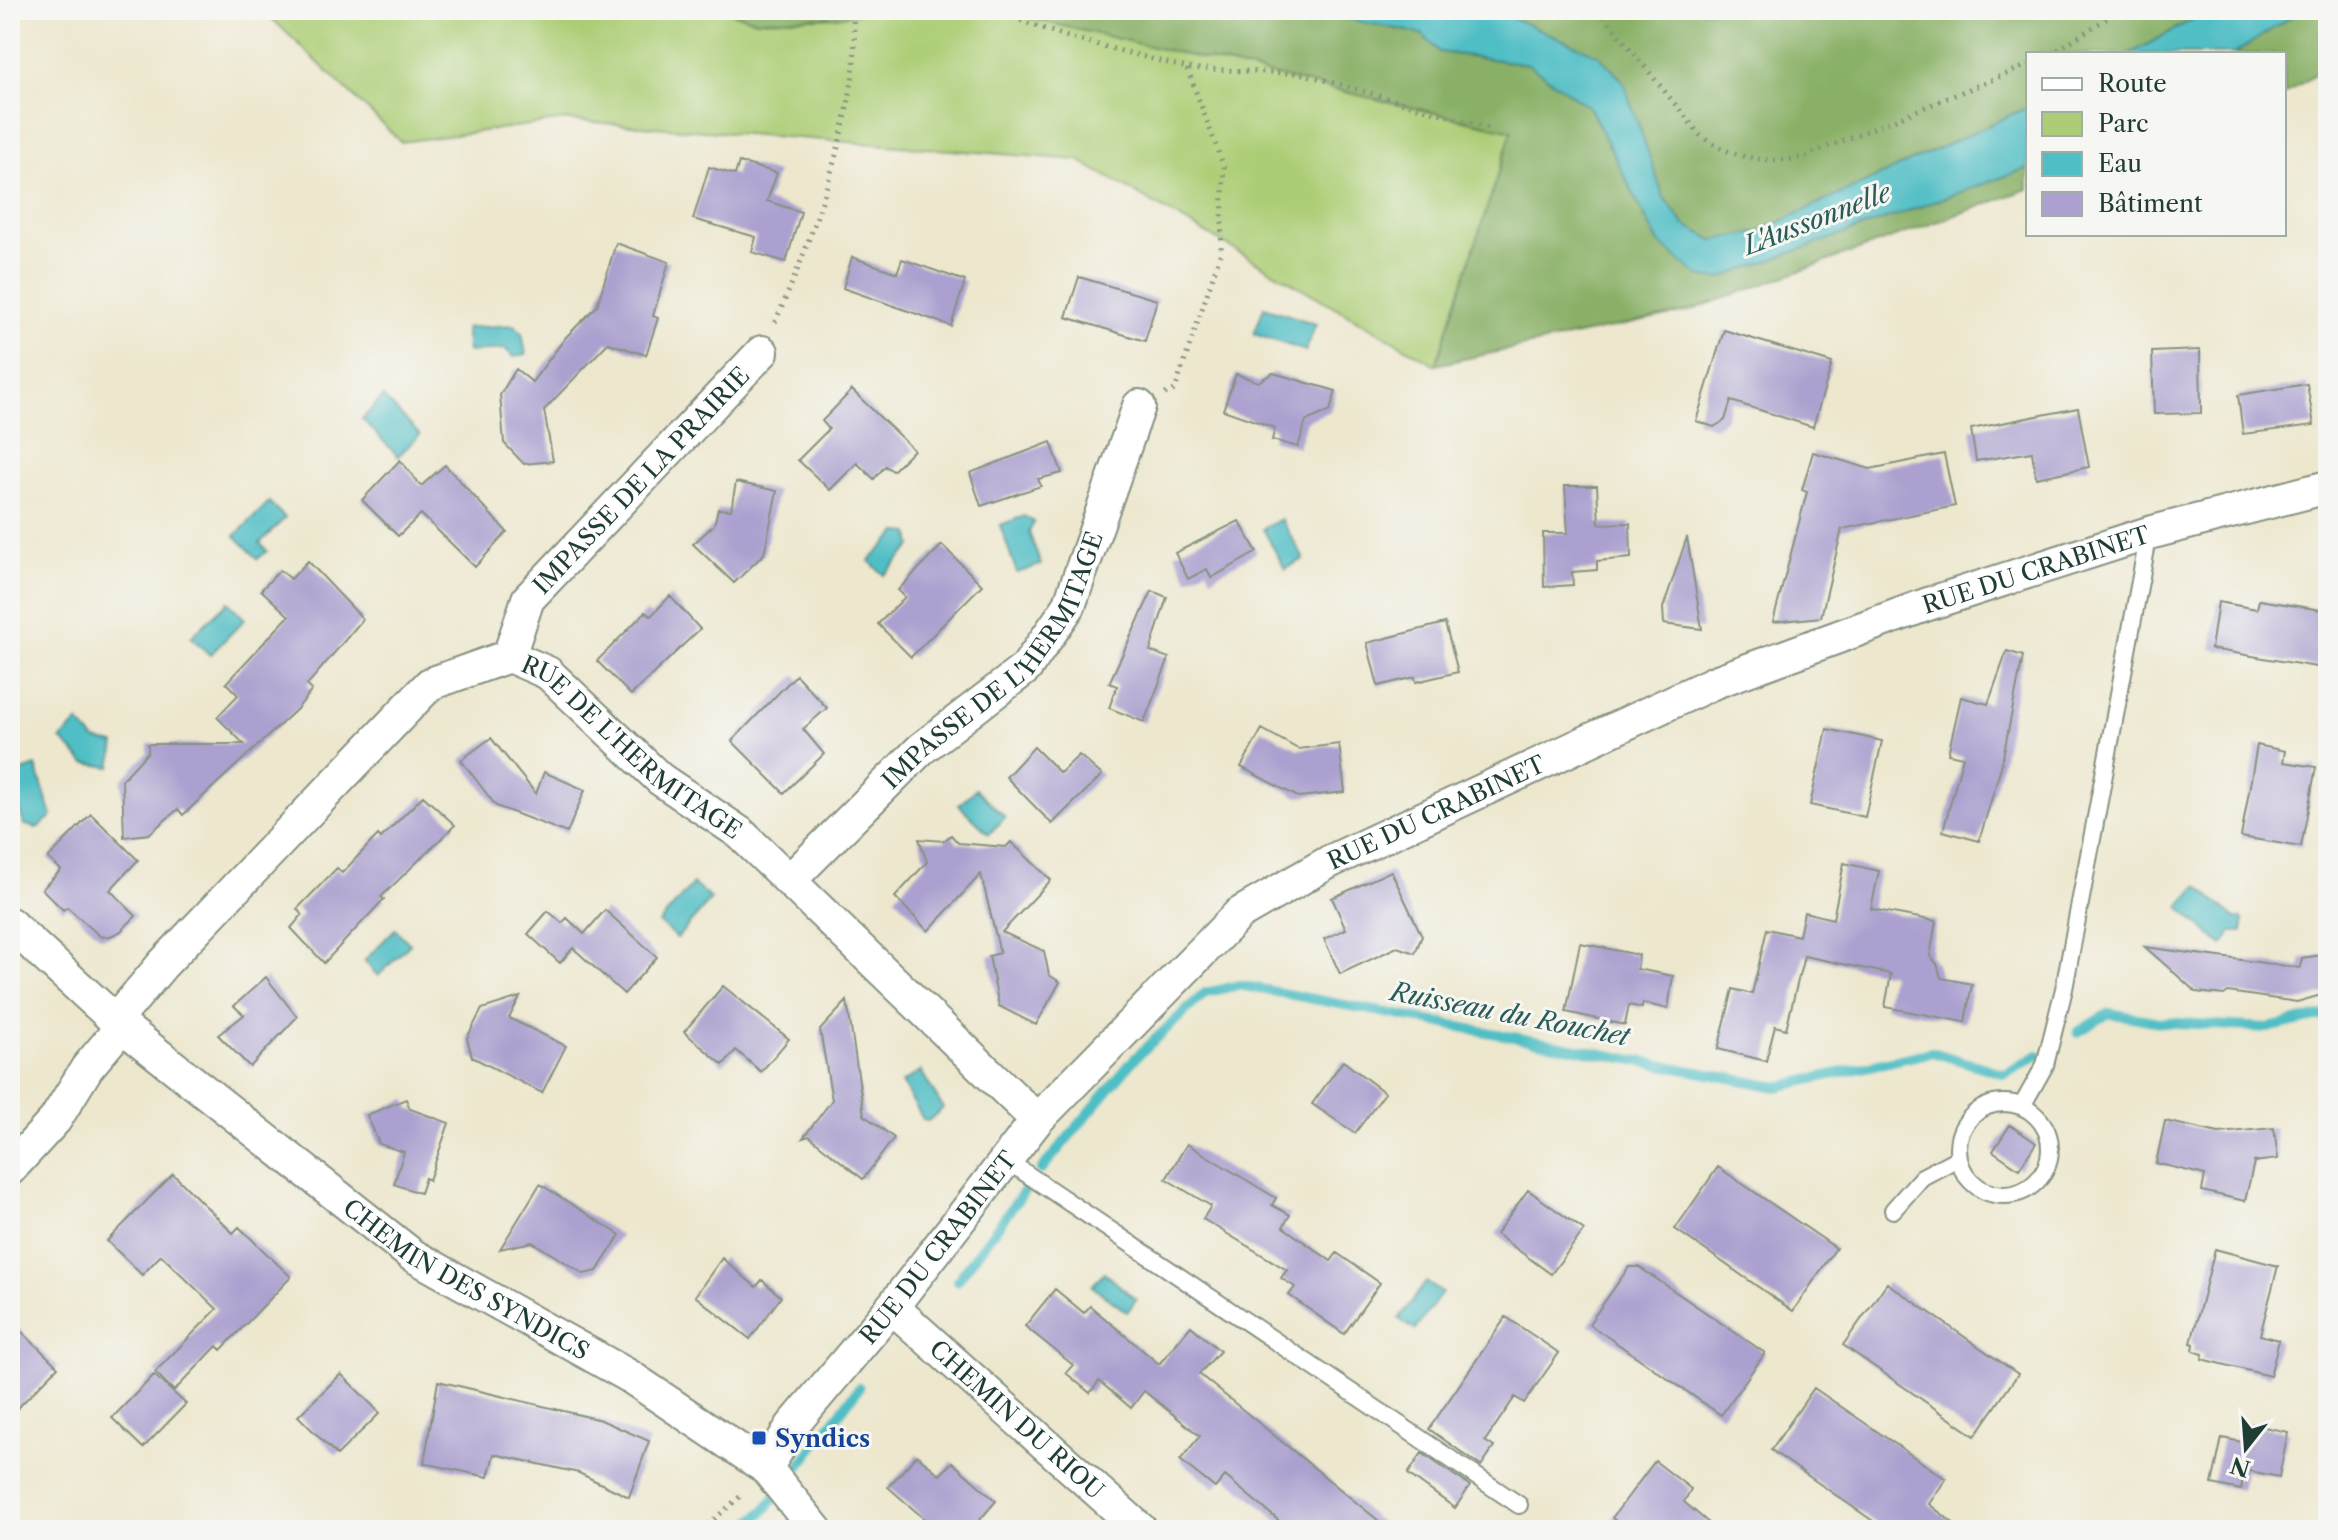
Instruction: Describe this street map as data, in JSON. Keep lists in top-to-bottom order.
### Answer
{
  "streets": {
    "street": [
      "IMPASSE DE LA PRAIRIE",
      "RUE DU CRABINET",
      "IMPASSE DE L'HERMITAGE",
      "RUE DE L'HERMITAGE",
      "CHEMIN DES SYNDICS",
      "CHEMIN DU RIOU"
    ]
  },
  "crossings": [
    ["IMPASSE DE LA PRAIRIE", "RUE DE L'HERMITAGE"],
    ["RUE DU CRABINET", "RUE DE L'HERMITAGE"],
    ["RUE DU CRABINET", "CHEMIN DES SYNDICS"],
    ["RUE DU CRABINET", "CHEMIN DU RIOU"],
    ["IMPASSE DE L'HERMITAGE", "RUE DE L'HERMITAGE"],
    ["RUE DE L'HERMITAGE", "CHEMIN DES SYNDICS"]
  ],
  "water": ["L'Aussonnelle", "Ruisseau du Rouchet"],
  "places": {
    "transit": ["Syndics"]
  },
  "legend": [
    "Route",
    "Parc",
    "Eau",
    "Bâtiment"
  ],
  "north": "bottom"
}
